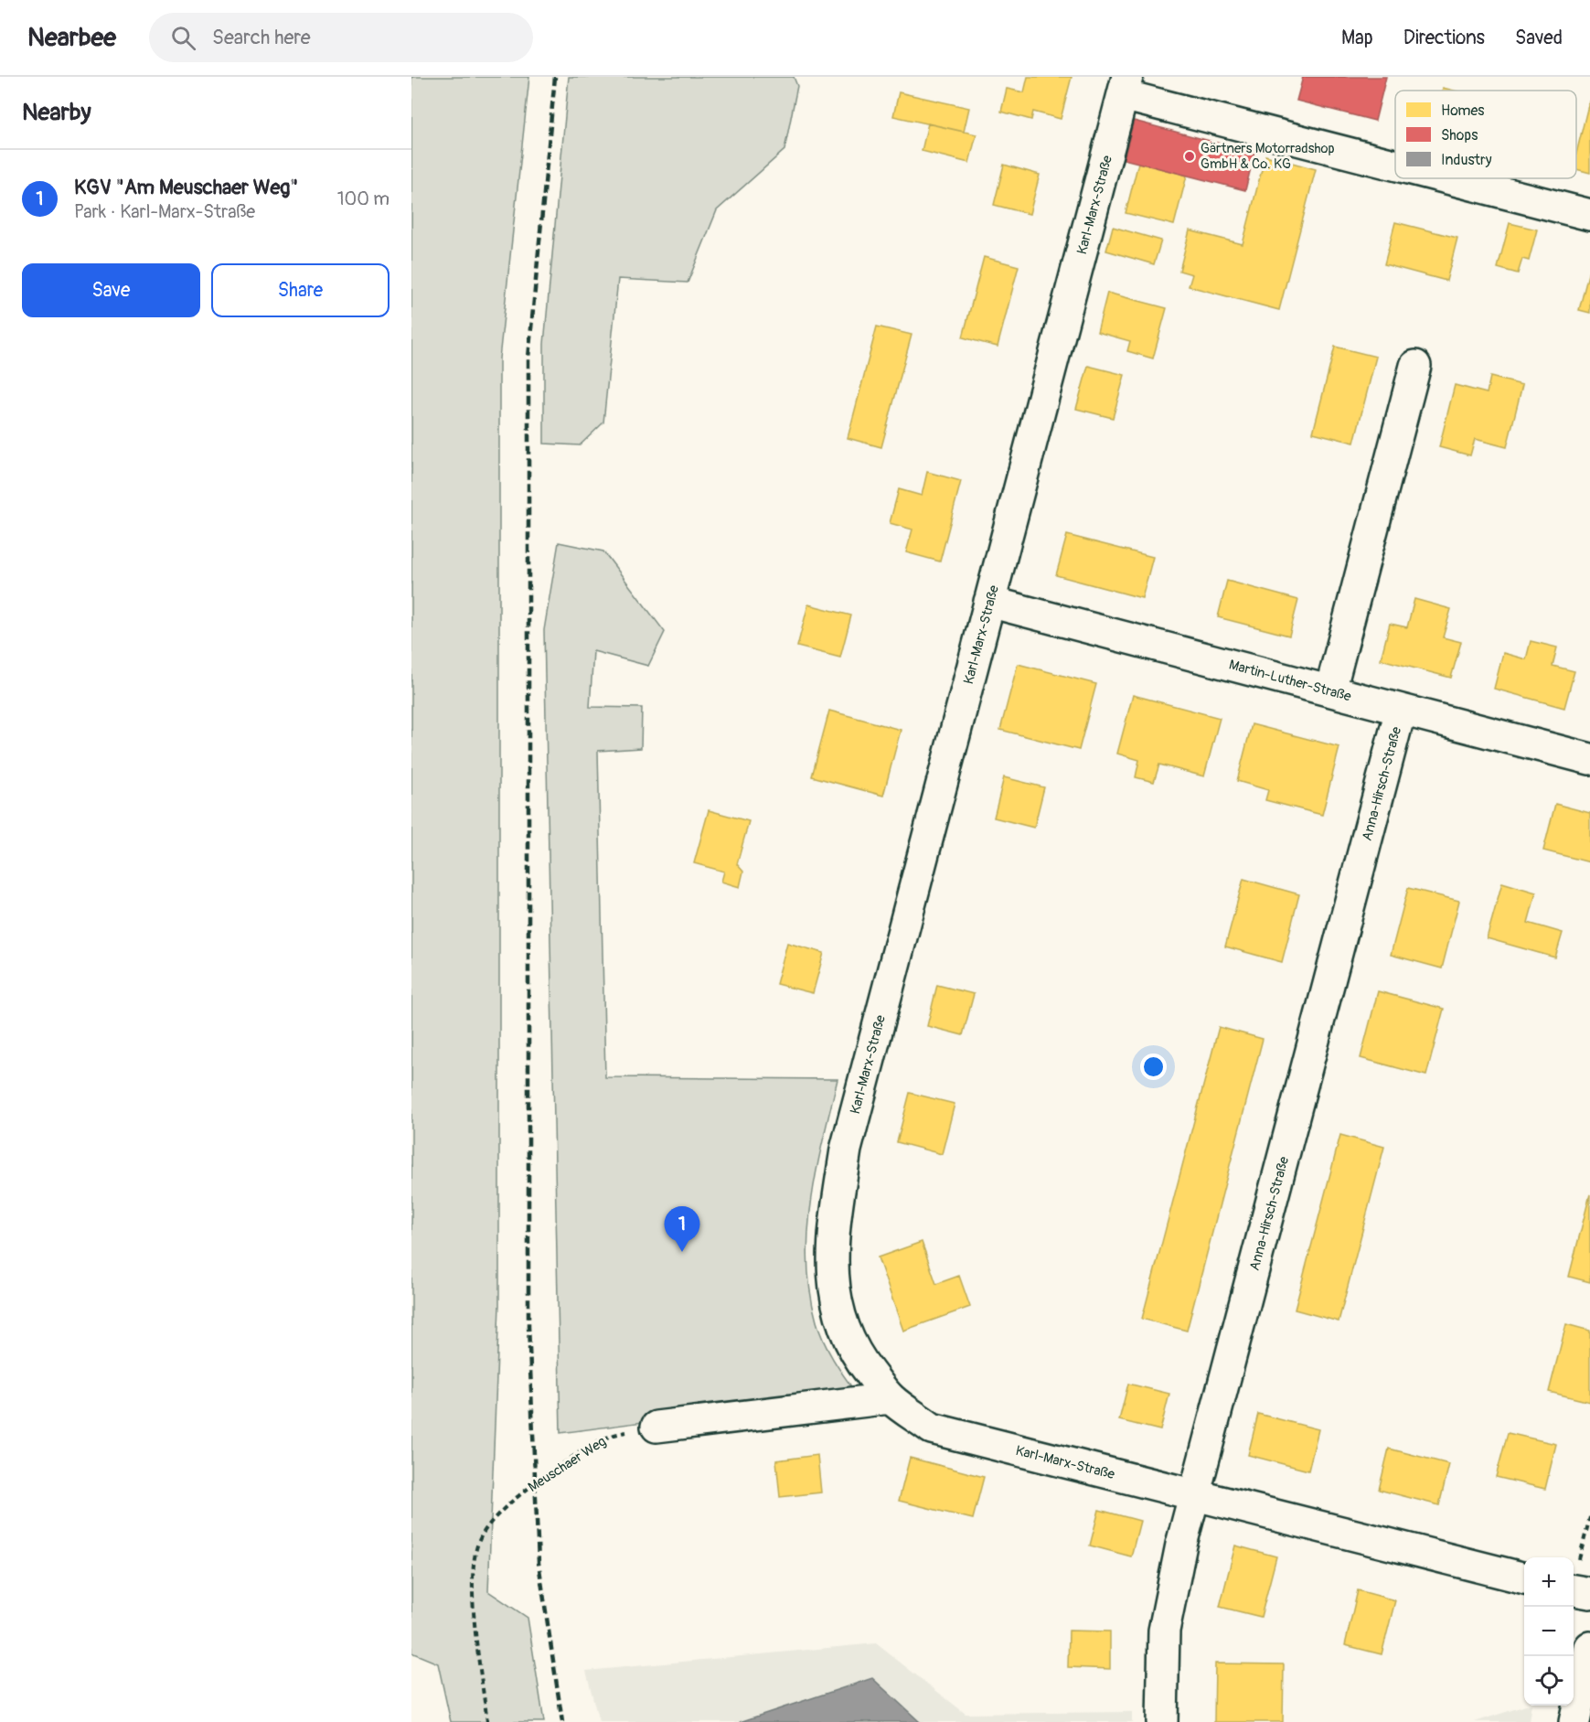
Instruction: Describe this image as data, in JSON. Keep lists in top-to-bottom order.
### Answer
{
  "streets": {
    "street": ["Karl-Marx-Straße", "Martin-Luther-Straße", "Anna-Hirsch-Straße"],
    "path": ["Meuschaer Weg"]
  },
  "crossings": [
    ["Karl-Marx-Straße", "Martin-Luther-Straße"],
    ["Karl-Marx-Straße", "Anna-Hirsch-Straße"],
    ["Martin-Luther-Straße", "Anna-Hirsch-Straße"]
  ],
  "places": ["Gärtners Motorradshop GmbH & Co. KG"],
  "legend": ["Homes", "Shops", "Industry"],
  "page": {
    "header": "Nearbee",
    "search": "Search here",
    "nav": ["Map", "Directions", "Saved"],
    "heading": "Nearby",
    "list": [
      {
        "mark": "1",
        "name": "KGV \"Am Meuschaer Weg\"",
        "note": "Park · Karl-Marx-Straße",
        "value": "100 m"
      }
    ],
    "buttons": ["Save", "Share"],
    "pins": "1",
    "map_buttons": ["+", "−"]
  }
}
